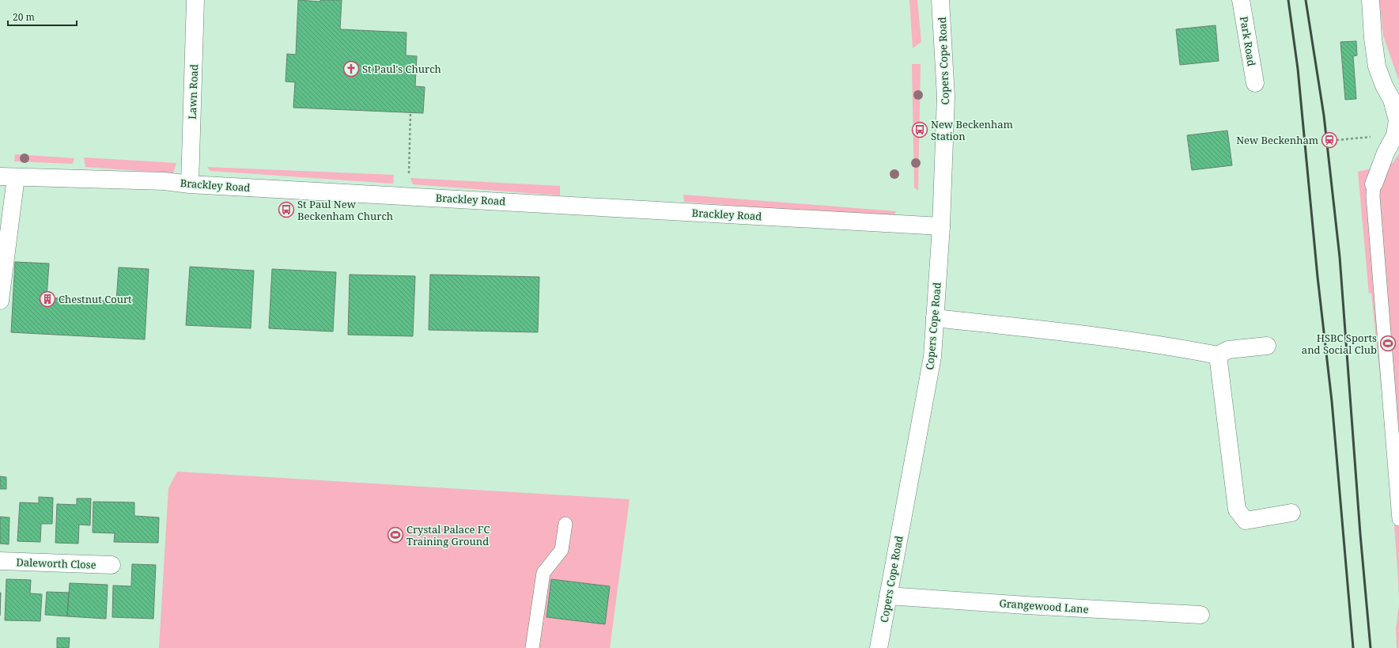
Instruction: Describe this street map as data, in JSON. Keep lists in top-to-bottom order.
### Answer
{
  "streets": {
    "street": [
      "Park Road",
      "Copers Cope Road",
      "Lawn Road",
      "Brackley Road",
      "Daleworth Close",
      "Grangewood Lane"
    ]
  },
  "crossings": [
    ["Copers Cope Road", "Brackley Road"],
    ["Copers Cope Road", "Grangewood Lane"],
    ["Lawn Road", "Brackley Road"]
  ],
  "places": {
    "church": ["St Paul's Church"],
    "bus stop": ["New Beckenham Station", "St Paul New Beckenham Church"],
    "station": ["New Beckenham"],
    "building": ["Chestnut Court"],
    "sports": ["HSBC Sports and Social Club", "Crystal Palace FC Training Ground"]
  },
  "scale_bar": "20 m"
}
